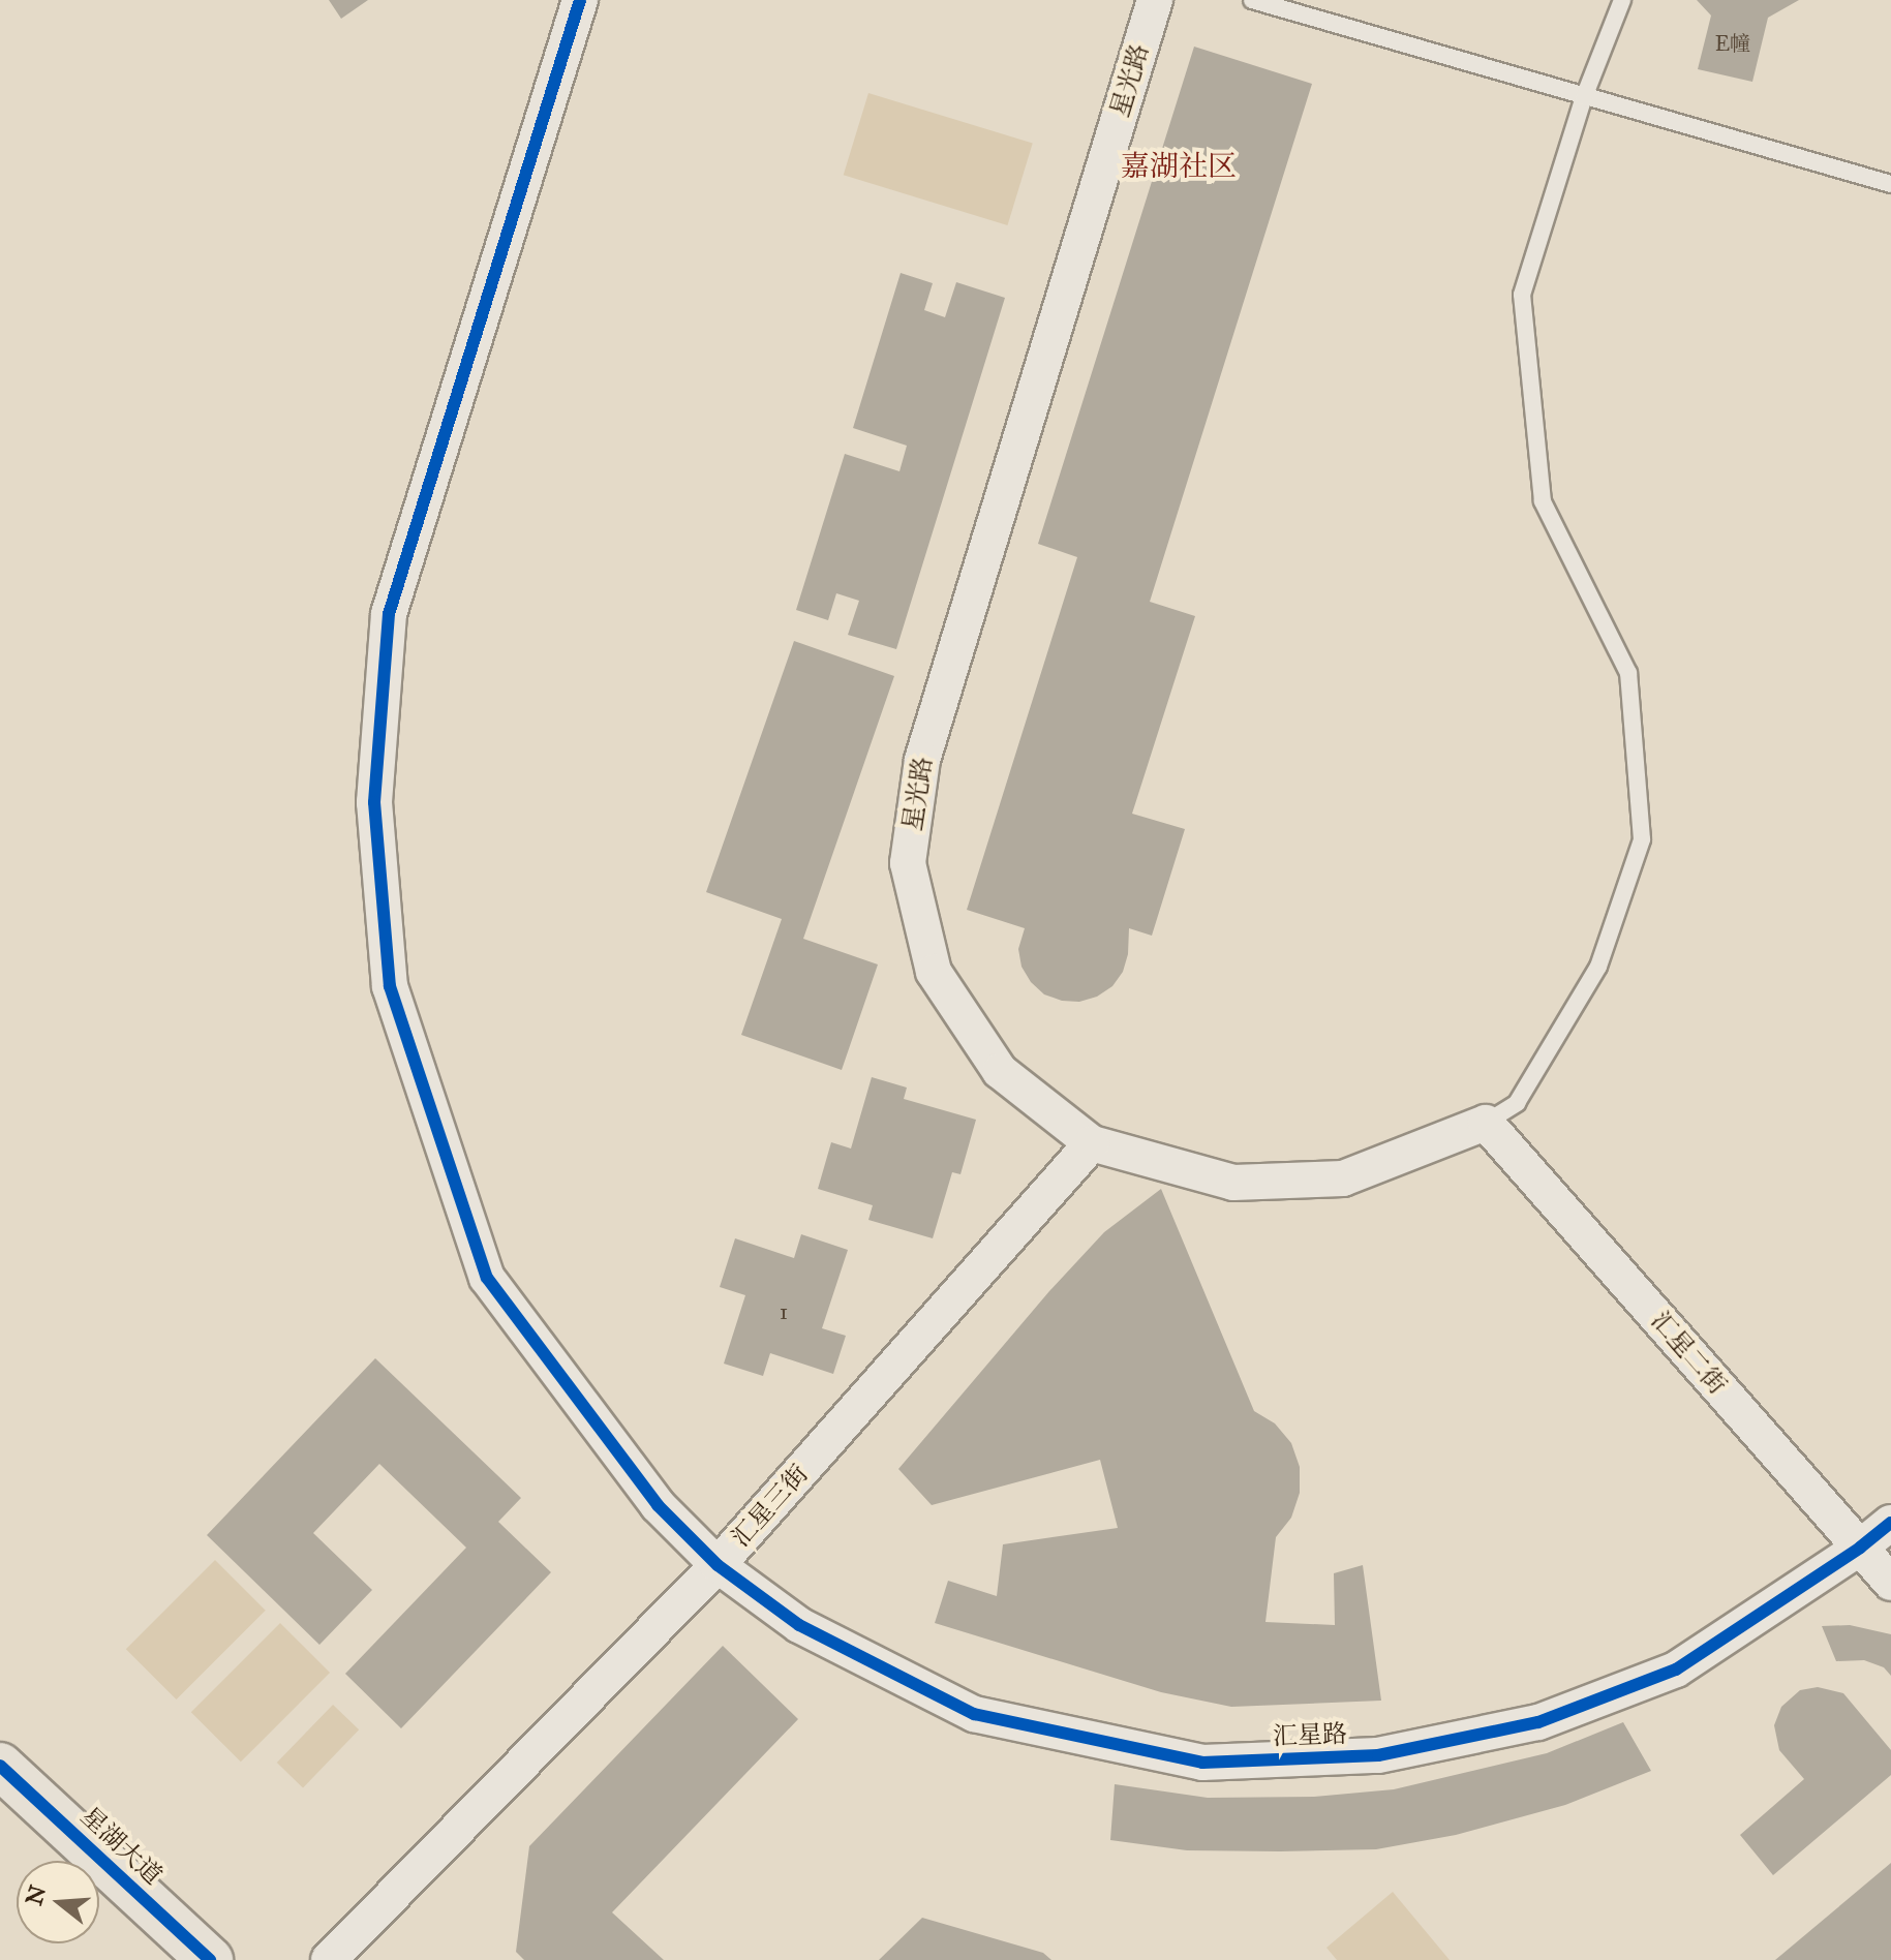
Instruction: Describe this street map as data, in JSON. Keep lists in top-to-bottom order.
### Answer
{
  "streets": {
    "main road": ["星湖大道"],
    "street": [
      "星光路",
      "汇星二街",
      "汇星三街",
      "汇星路"
    ]
  },
  "crossings": [
    ["星光路", "汇星二街"],
    ["星光路", "汇星三街"],
    ["汇星二街", "汇星路"],
    ["汇星三街", "汇星路"]
  ],
  "districts": ["嘉湖社区"],
  "house_numbers": ["E幢", "1"],
  "north": "left"
}
